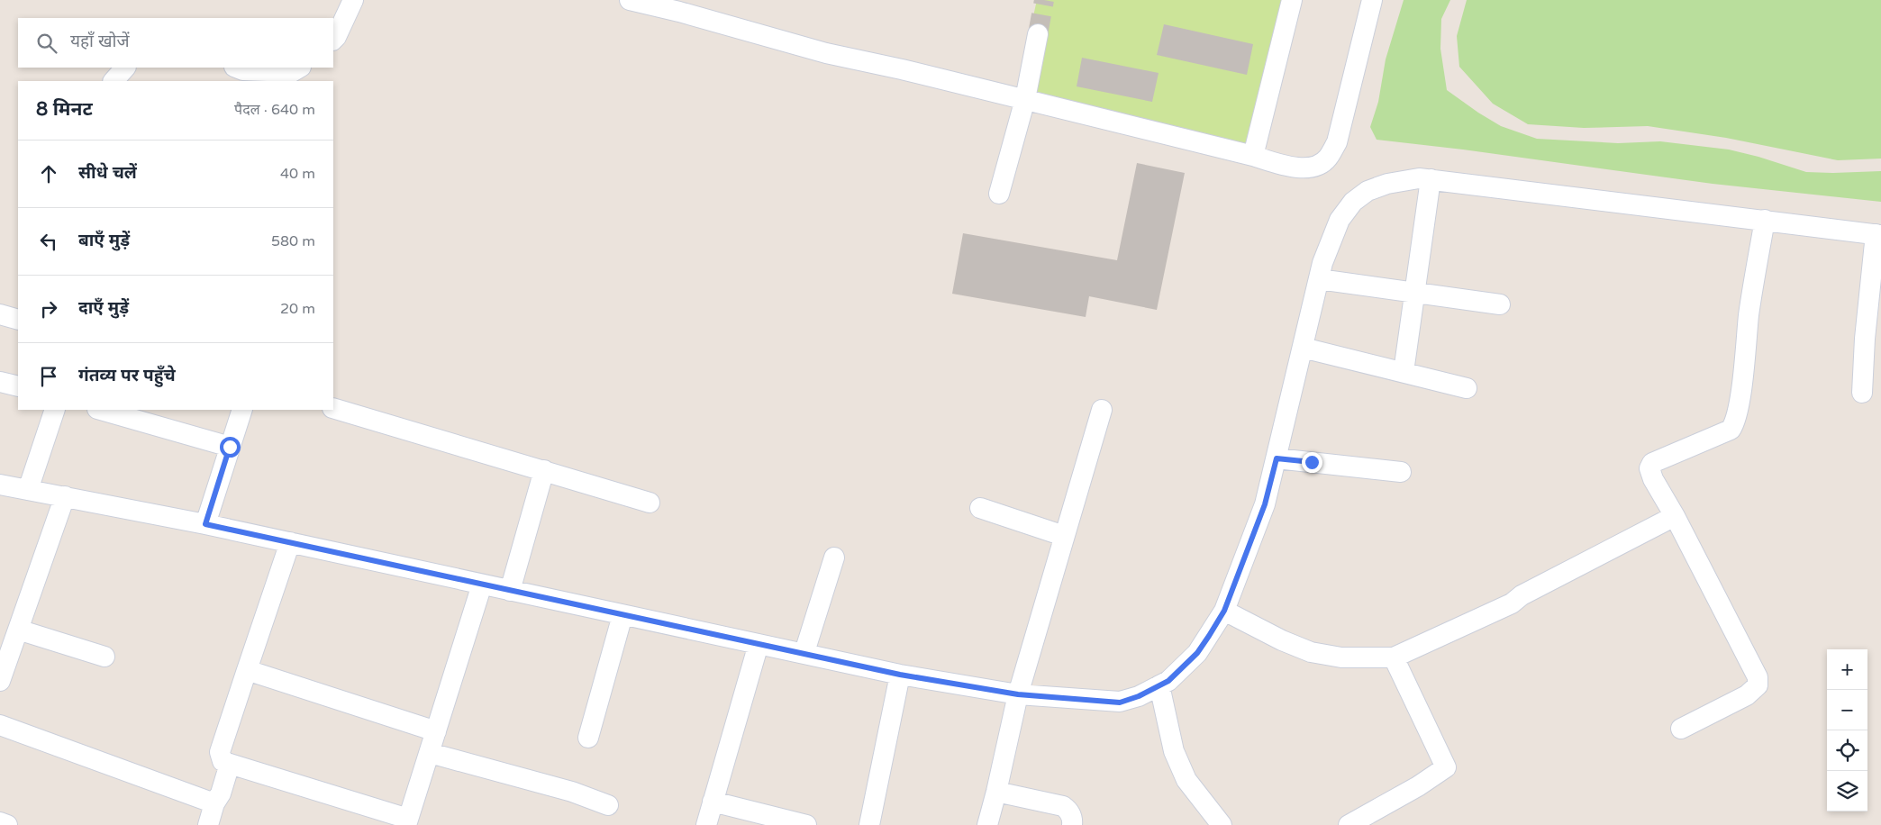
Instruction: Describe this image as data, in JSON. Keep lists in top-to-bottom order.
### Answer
{
  "page": {
    "search": "यहाँ खोजें",
    "heading": ["8 मिनट", "पैदल · 640 m"],
    "list": [
      ["सीधे चलें", "40 m"],
      ["बाएँ मुड़ें", "580 m"],
      ["दाएँ मुड़ें", "20 m"],
      "गंतव्य पर पहुँचे"
    ],
    "map_buttons": ["+", "−"]
  }
}
